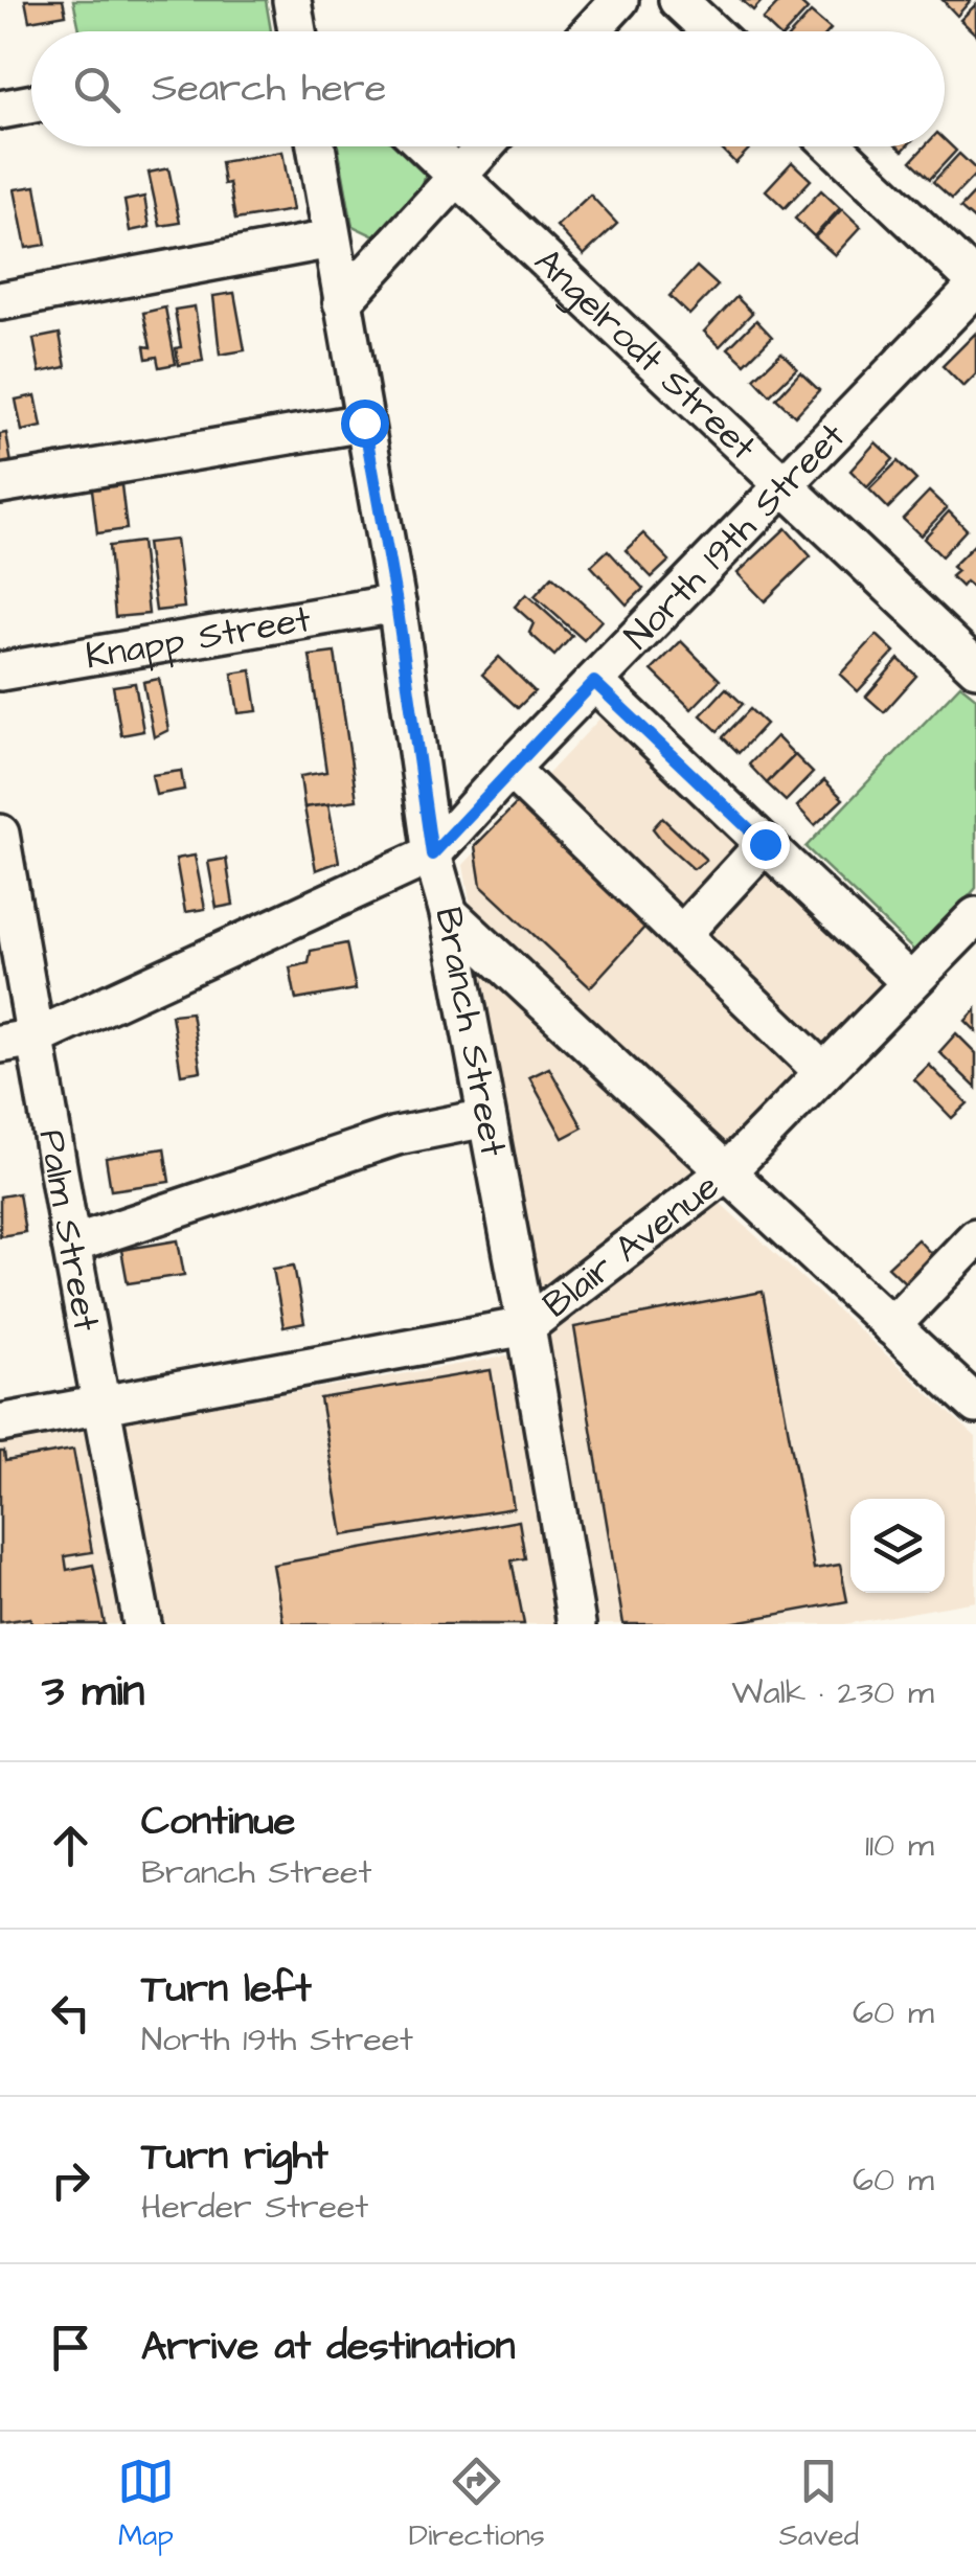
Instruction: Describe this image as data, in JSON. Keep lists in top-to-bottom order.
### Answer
{
  "streets": {
    "street": [
      "Angelrodt Street",
      "North 19th Street",
      "Knapp Street",
      "Branch Street",
      "Palm Street",
      "Blair Avenue"
    ]
  },
  "crossings": [
    ["Angelrodt Street", "North 19th Street"],
    ["North 19th Street", "Branch Street"],
    ["North 19th Street", "Palm Street"],
    ["Knapp Street", "Branch Street"],
    ["Branch Street", "Blair Avenue"],
    ["Palm Street", "Blair Avenue"]
  ],
  "page": {
    "search": "Search here",
    "heading": ["3 min", "Walk · 230 m"],
    "list": [
      ["Continue", "Branch Street", "110 m"],
      ["Turn left", "North 19th Street", "60 m"],
      ["Turn right", "Herder Street", "60 m"],
      "Arrive at destination"
    ],
    "nav": ["Map", "Directions", "Saved"]
  }
}
